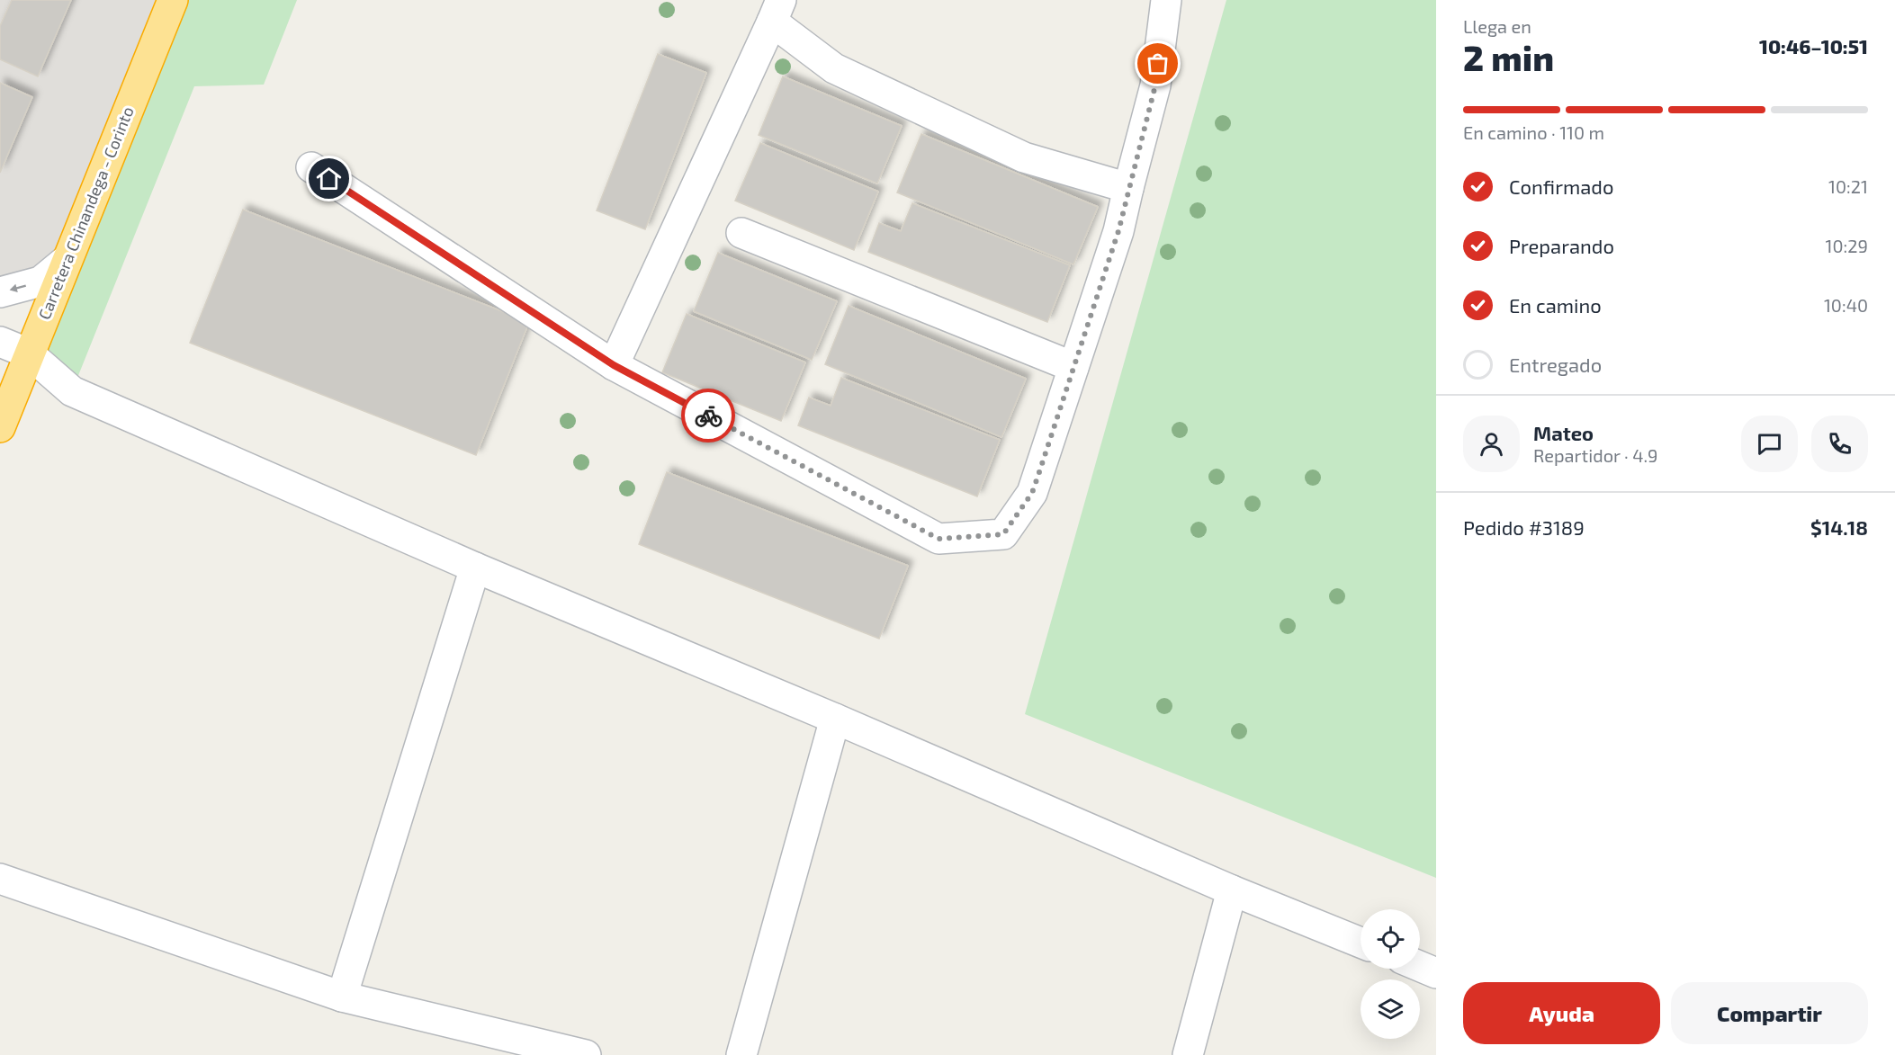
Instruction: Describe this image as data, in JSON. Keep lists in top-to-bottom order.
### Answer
{
  "streets": {
    "highway": ["Carretera Chinandega - Corinto"]
  },
  "page": {
    "heading": ["2 min", "Llega en", "10:46–10:51"],
    "panel": [
      "Mateo",
      "Repartidor · 4.9",
      "Pedido #3189",
      "$14.18"
    ],
    "bar": "En camino · 110 m",
    "list": [
      ["Confirmado", "10:21"],
      ["Preparando", "10:29"],
      ["En camino", "10:40"],
      "Entregado"
    ],
    "buttons": ["Ayuda", "Compartir"]
  }
}
